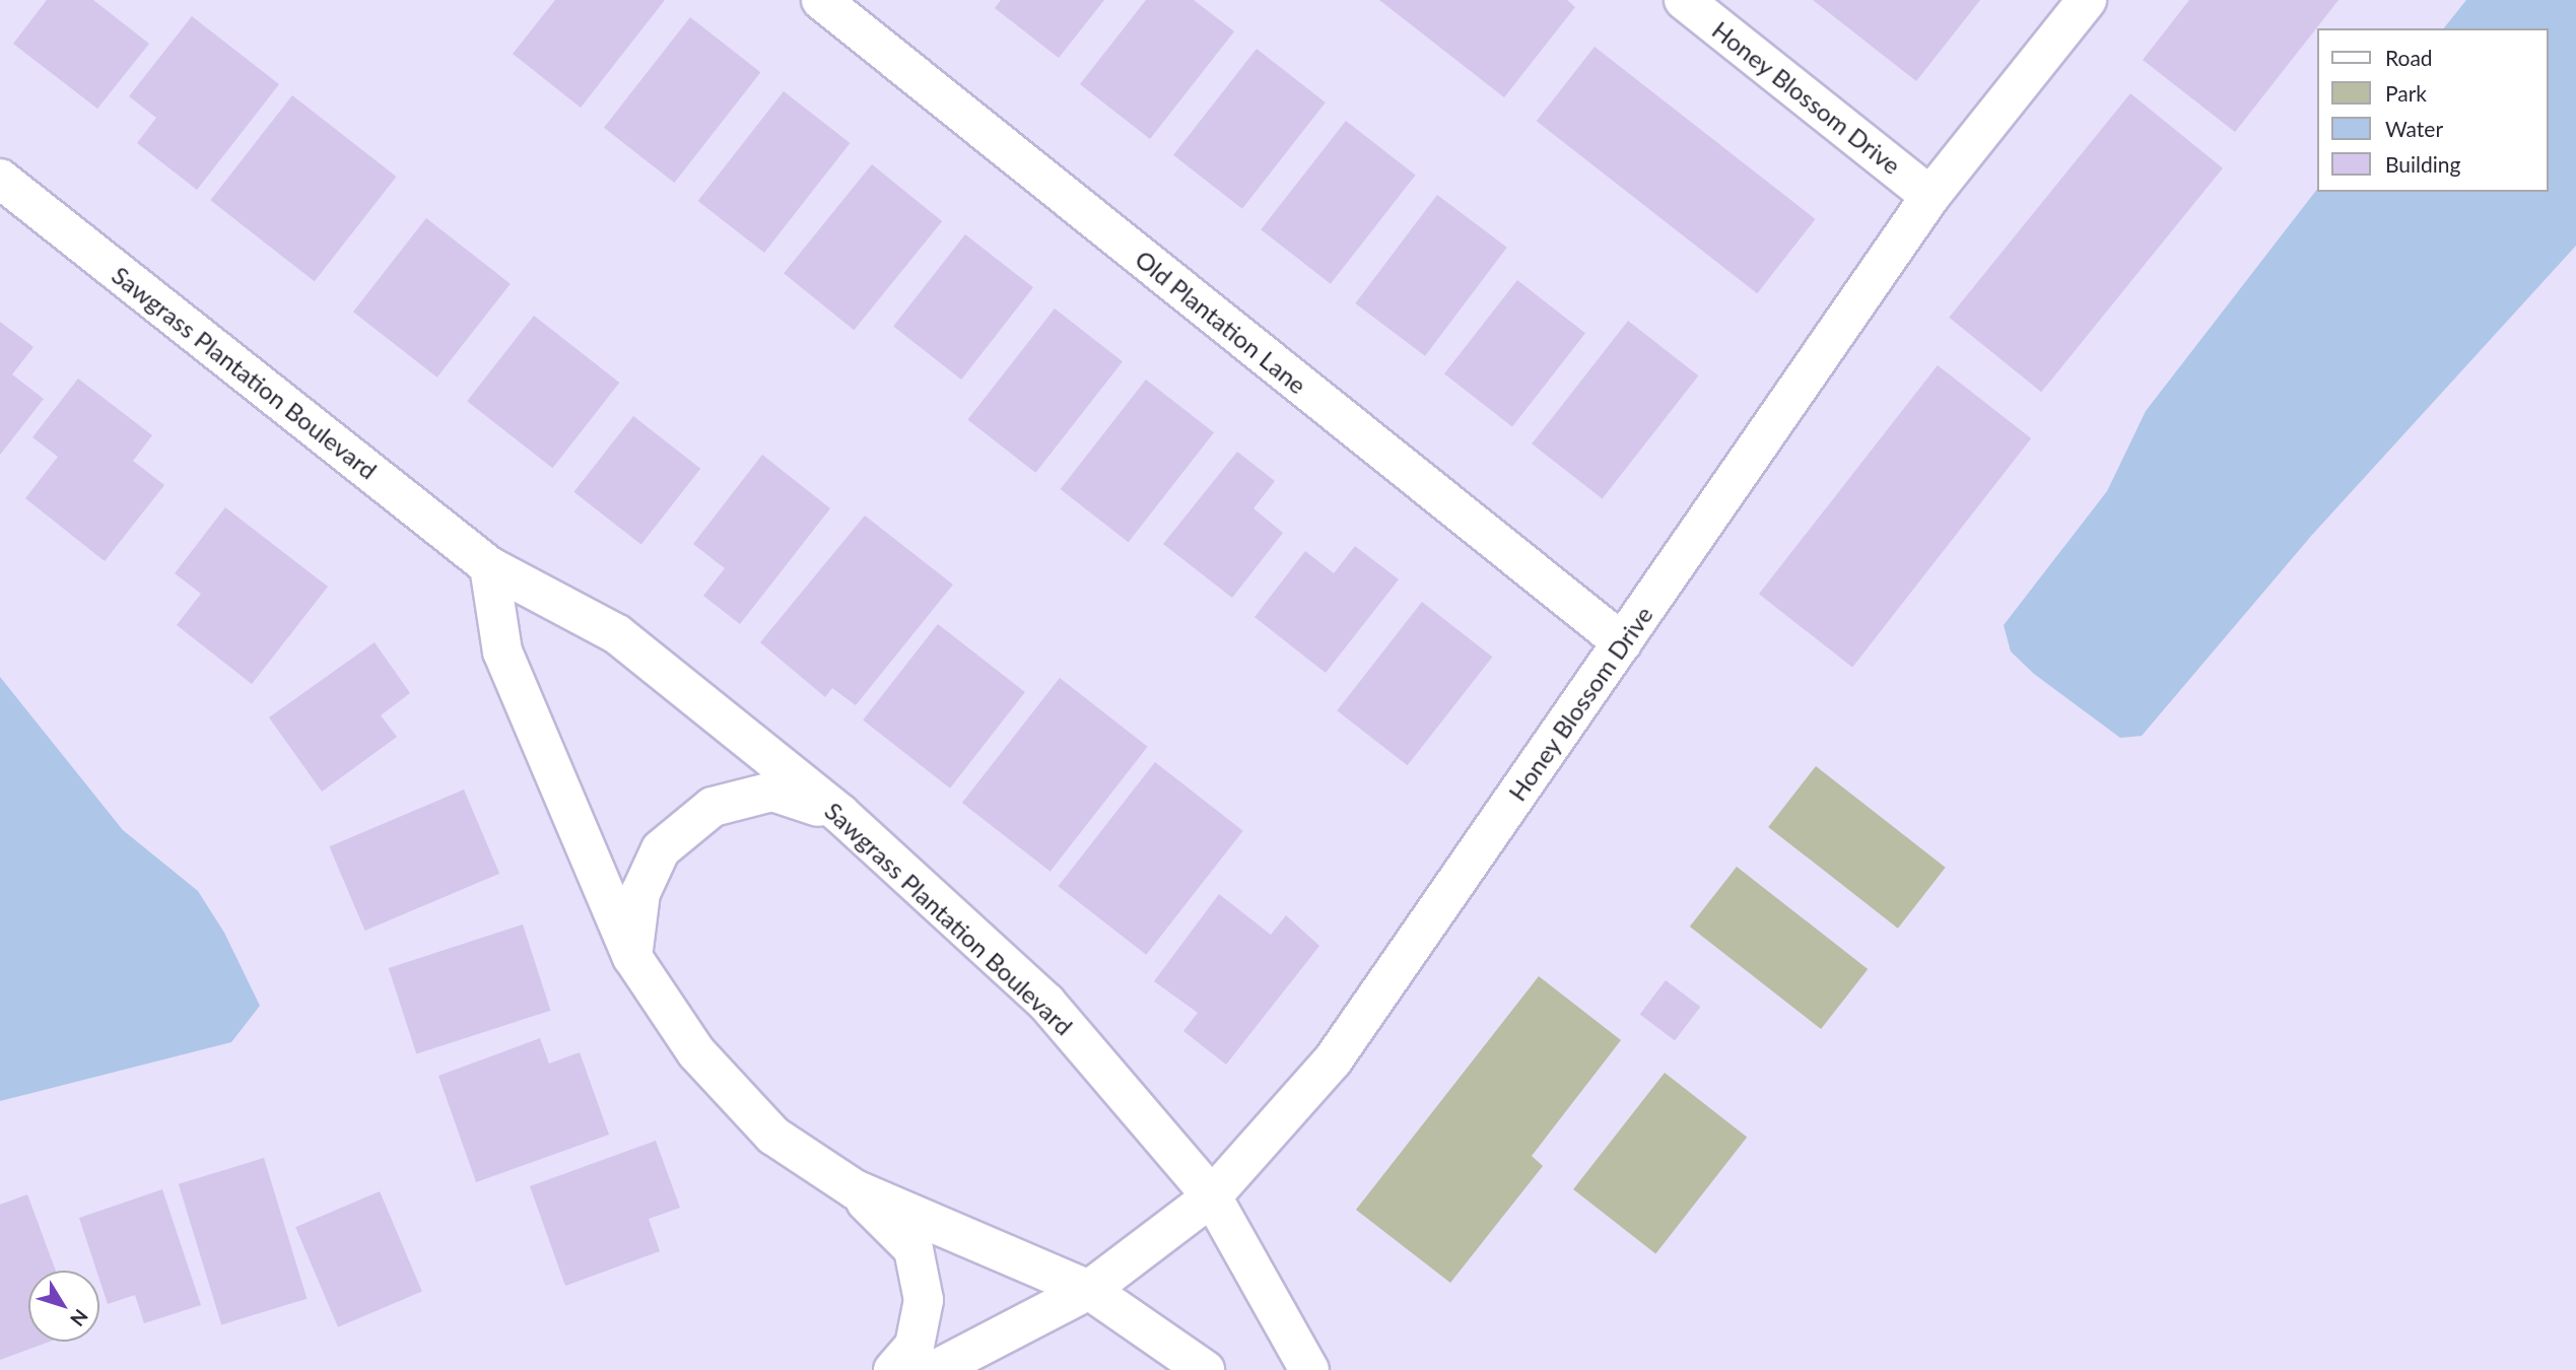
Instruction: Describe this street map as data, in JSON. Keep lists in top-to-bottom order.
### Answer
{
  "streets": {
    "street": ["Honey Blossom Drive", "Old Plantation Lane", "Sawgrass Plantation Boulevard"]
  },
  "crossings": [
    ["Honey Blossom Drive", "Old Plantation Lane"],
    ["Honey Blossom Drive", "Sawgrass Plantation Boulevard"]
  ],
  "legend": [
    "Road",
    "Park",
    "Water",
    "Building"
  ],
  "north": "bottom right"
}
